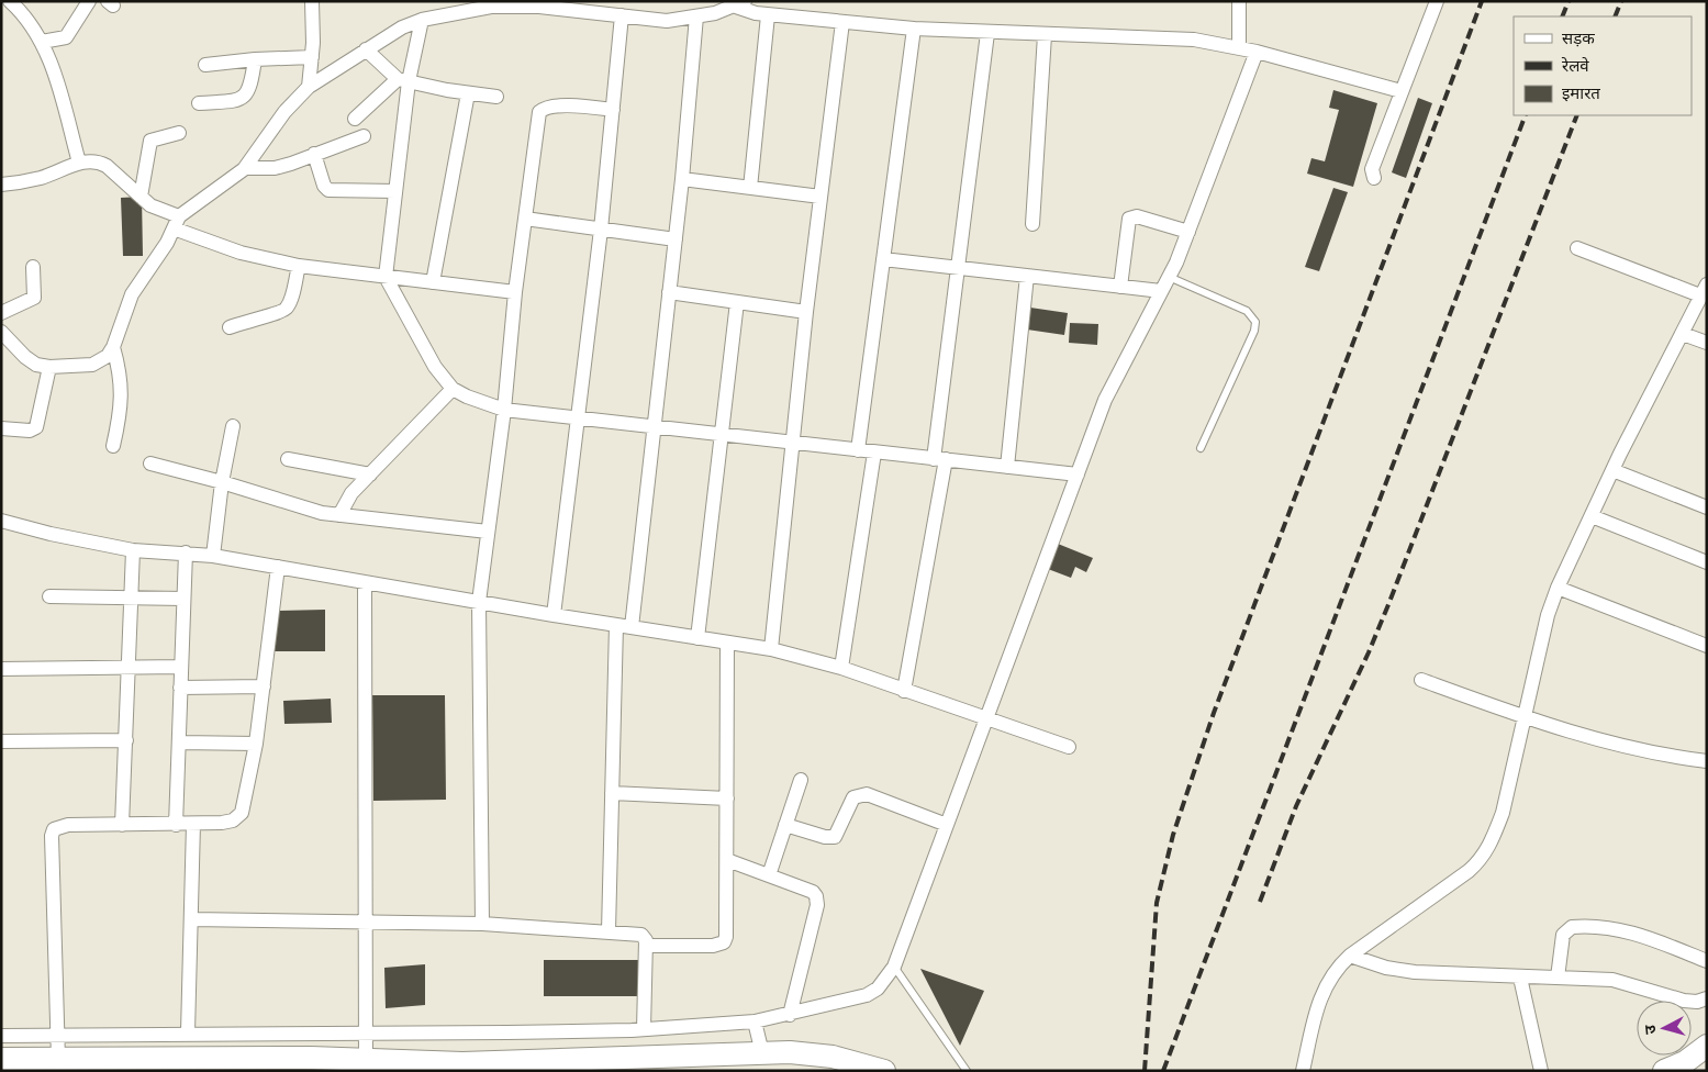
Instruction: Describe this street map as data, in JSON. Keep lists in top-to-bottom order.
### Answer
{
  "legend": ["सड़क", "रेलवे", "इमारत"],
  "north": "left"
}
